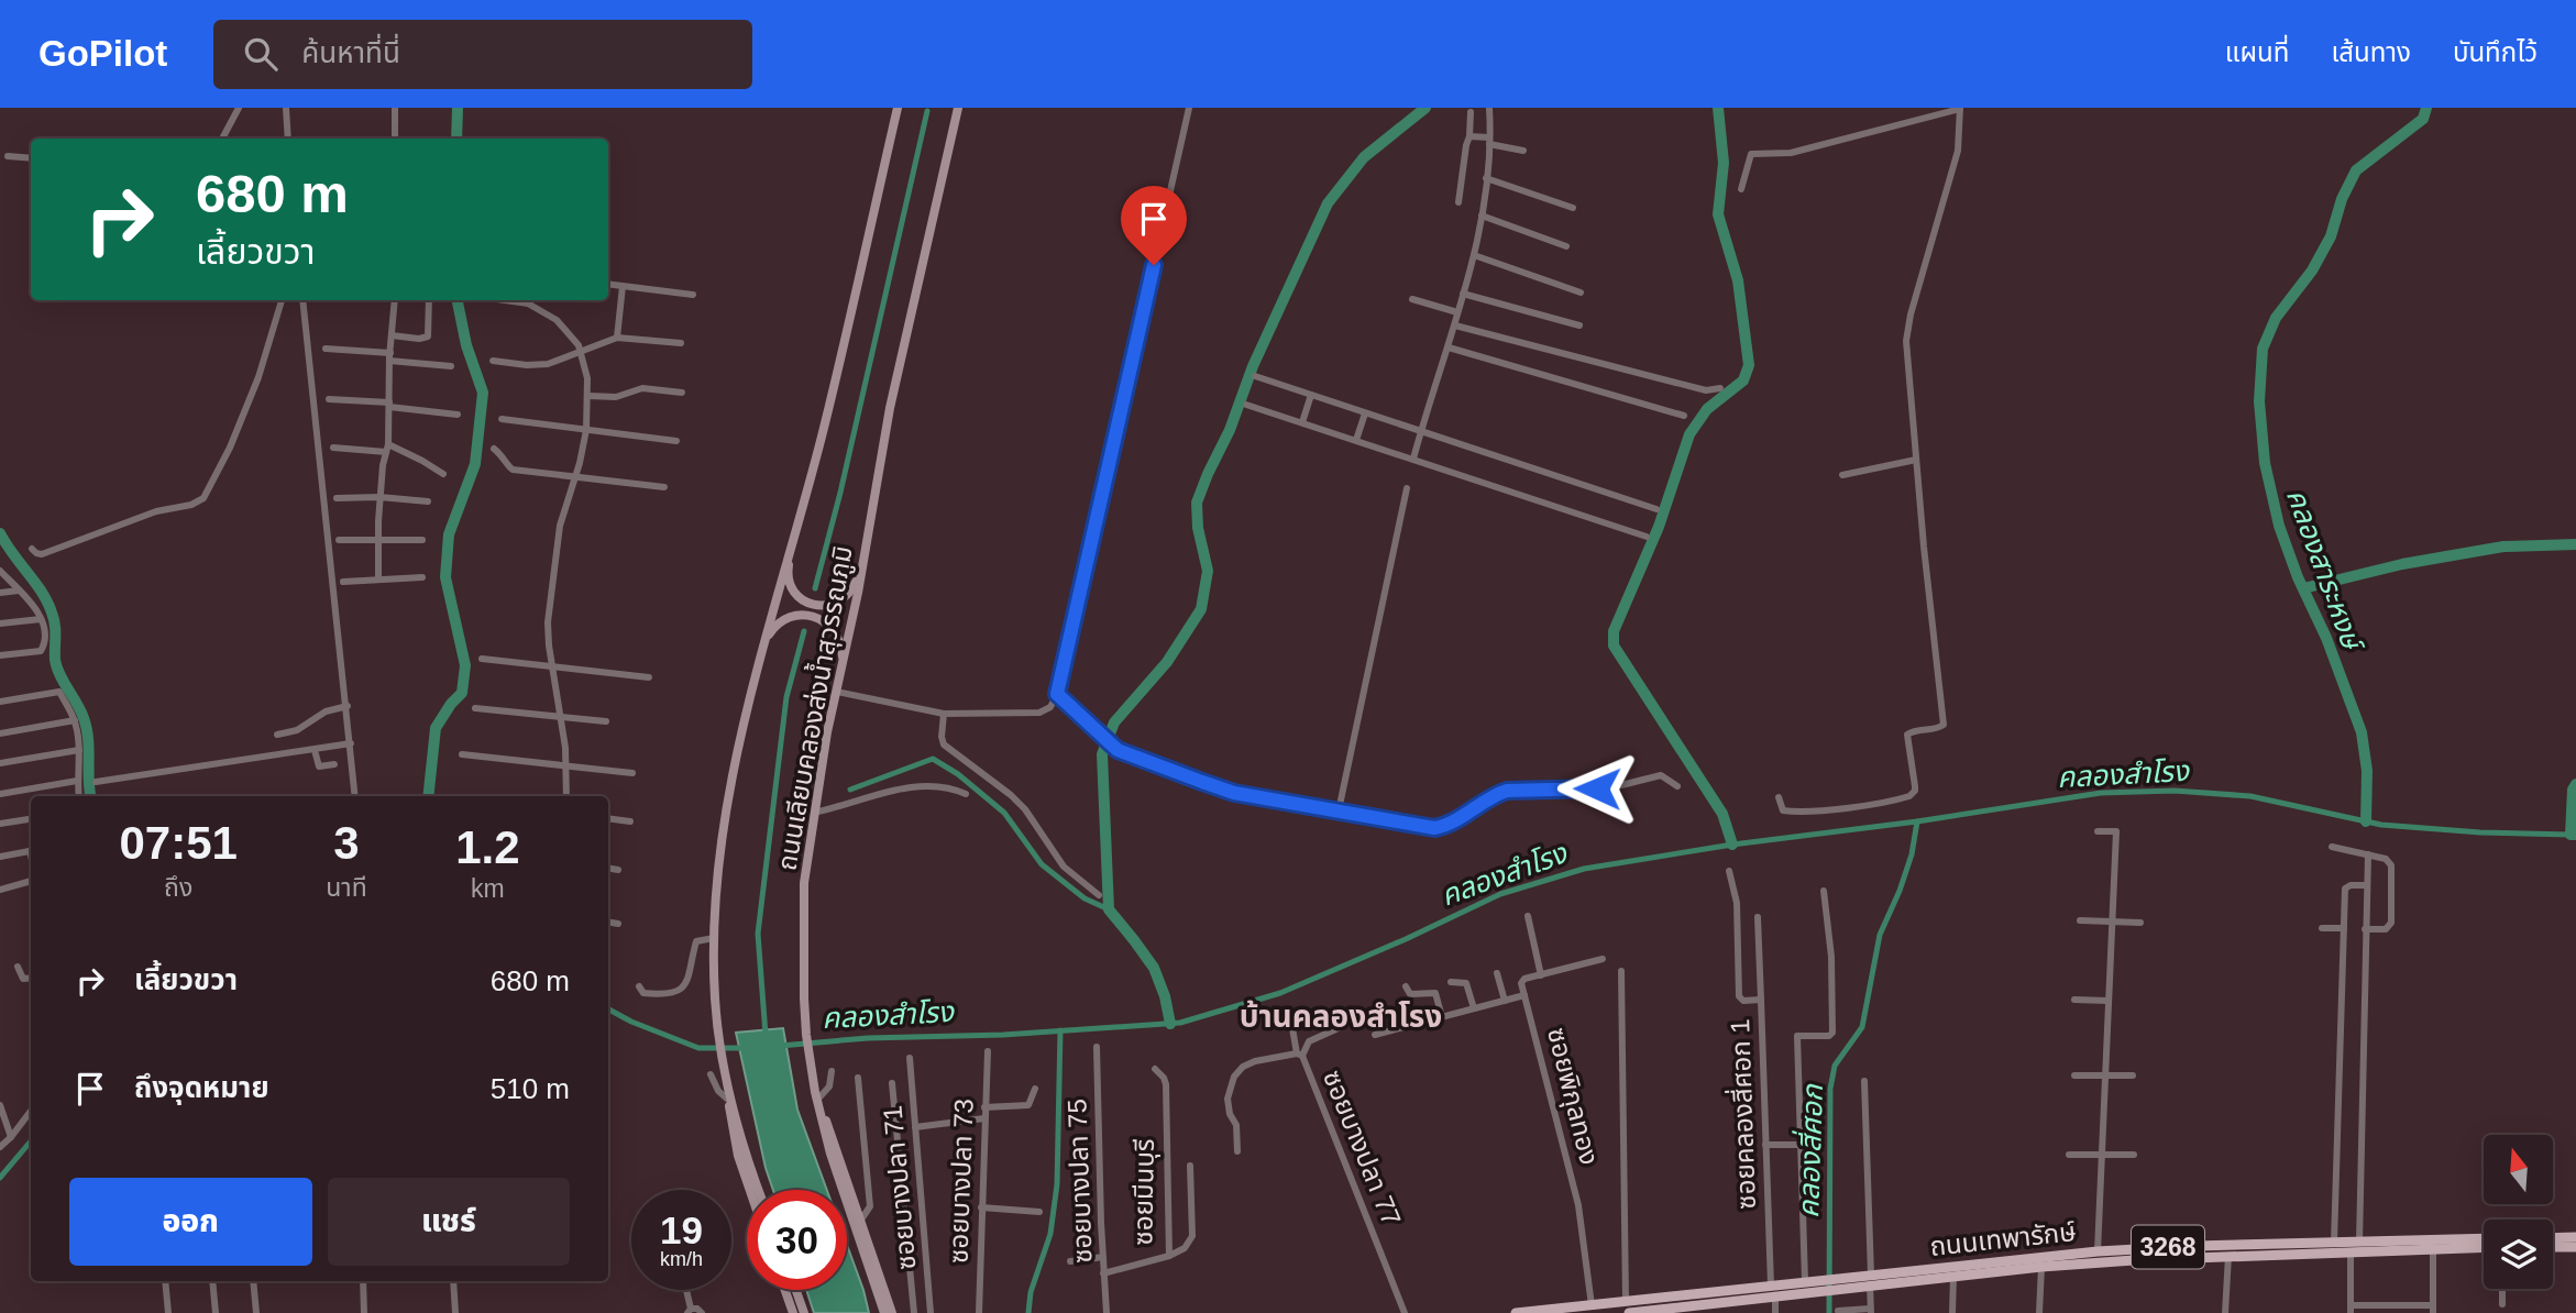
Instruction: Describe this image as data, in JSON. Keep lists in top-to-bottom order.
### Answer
{
  "streets": {
    "main road": ["ถนนเลียบคลองส่งน้ำสุวรรณภูมิ", "ถนนเทพารักษ์", "3268"],
    "street": [
      "ซอยพิกุลทอง",
      "ซอยคลองสี่ศอก 1",
      "ซอยบางปลา 77",
      "ซอยบางปลา 73",
      "ซอยบางปลา 75",
      "ซอยบางปลา 71",
      "ซอยมีนบุรี"
    ]
  },
  "crossings": [
    ["ซอยพิกุลทอง", "ถนนเทพารักษ์"],
    ["ซอยคลองสี่ศอก 1", "ถนนเทพารักษ์"],
    ["ซอยบางปลา 75", "ซอยมีนบุรี"]
  ],
  "districts": ["บ้านคลองสำโรง"],
  "water": ["คลองสาระหงษ์", "คลองสำโรง", "คลองสี่ศอก"],
  "north": "top",
  "page": {
    "header": "GoPilot",
    "search": "ค้นหาที่นี่",
    "nav": ["แผนที่", "เส้นทาง", "บันทึกไว้"],
    "turn": ["680 m", "เลี้ยวขวา"],
    "eta": [
      "07:51",
      "ถึง",
      "3",
      "นาที",
      "1.2",
      "km"
    ],
    "list": [
      {
        "name": "เลี้ยวขวา",
        "value": "680 m"
      },
      {
        "name": "ถึงจุดหมาย",
        "value": "510 m"
      }
    ],
    "buttons": ["ออก", "แชร์"],
    "speed": "19 km/h",
    "limit": "30"
  }
}
